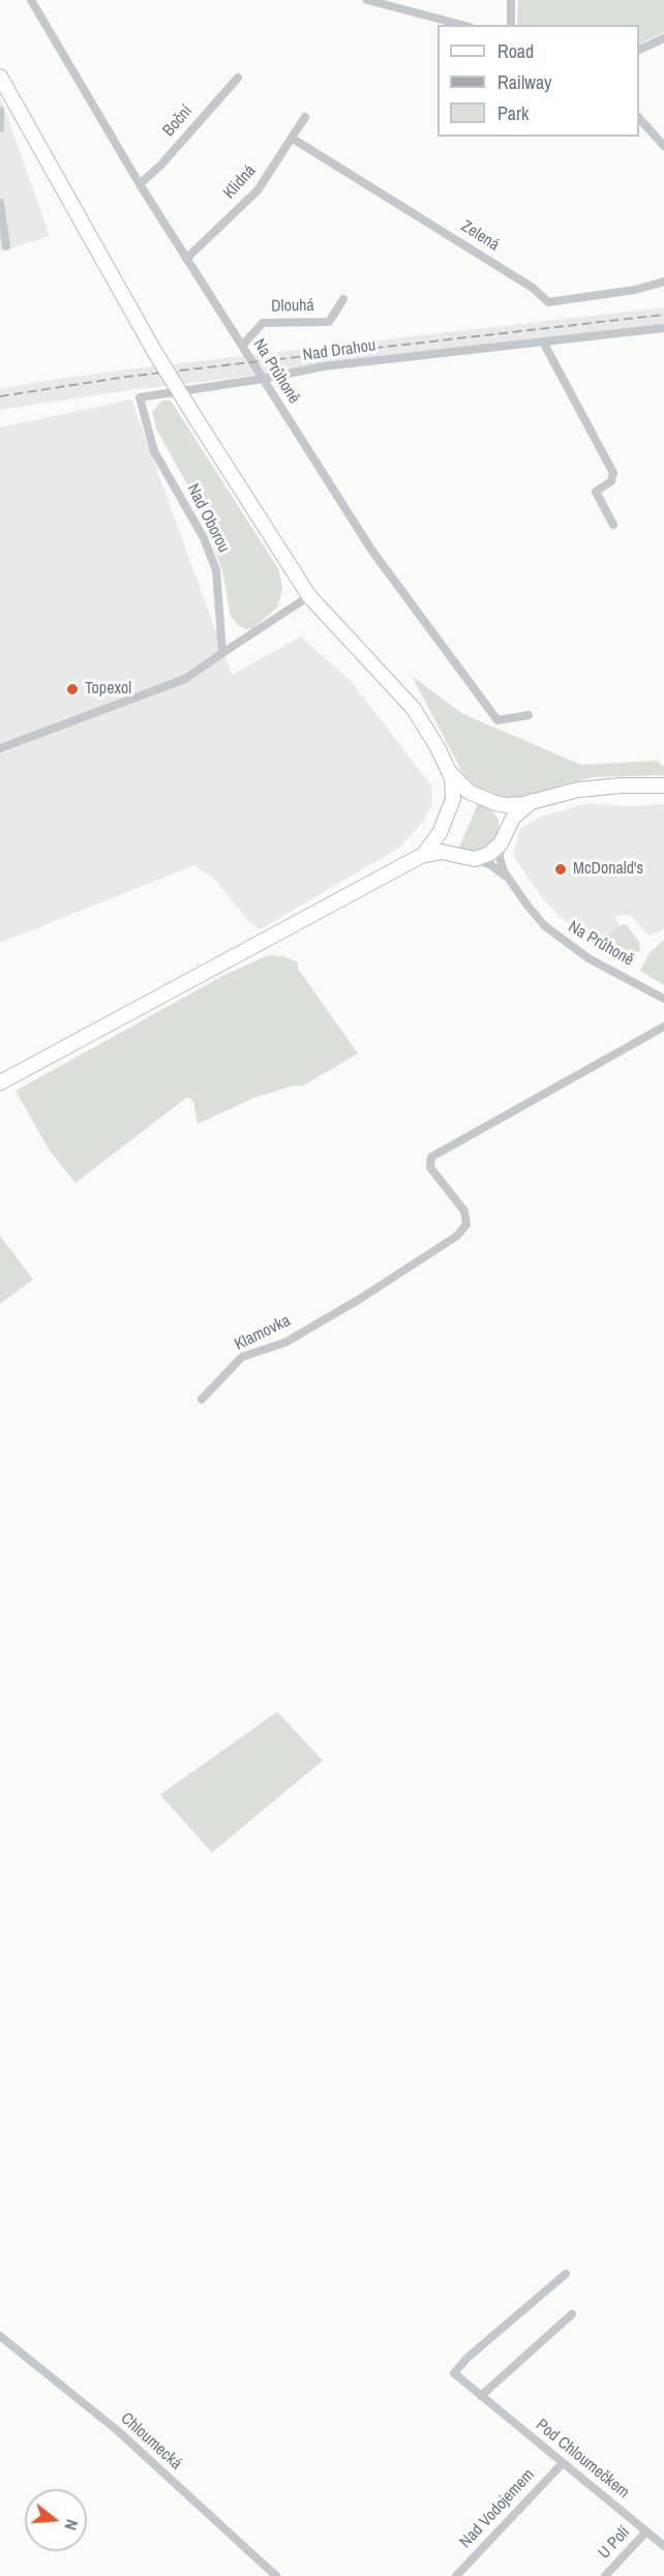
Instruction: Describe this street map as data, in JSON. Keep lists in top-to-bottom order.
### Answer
{
  "streets": {
    "street": [
      "Boční",
      "Klidná",
      "Zelená",
      "Dlouhá",
      "Nad Drahou",
      "Na Průhoně",
      "Nad Oborou",
      "Klamovka",
      "Chloumecká",
      "Pod Chloumečkem",
      "Nad Vodojemem",
      "U Polí"
    ]
  },
  "crossings": [
    ["Boční", "Na Průhoně"],
    ["Klidná", "Zelená"],
    ["Klidná", "Na Průhoně"],
    ["Dlouhá", "Na Průhoně"],
    ["Nad Drahou", "Na Průhoně"],
    ["Nad Drahou", "Nad Oborou"],
    ["Pod Chloumečkem", "Nad Vodojemem"],
    ["Pod Chloumečkem", "U Polí"]
  ],
  "places": ["Topexol", "McDonald's"],
  "legend": ["Road", "Railway", "Park"],
  "north": "right"
}
